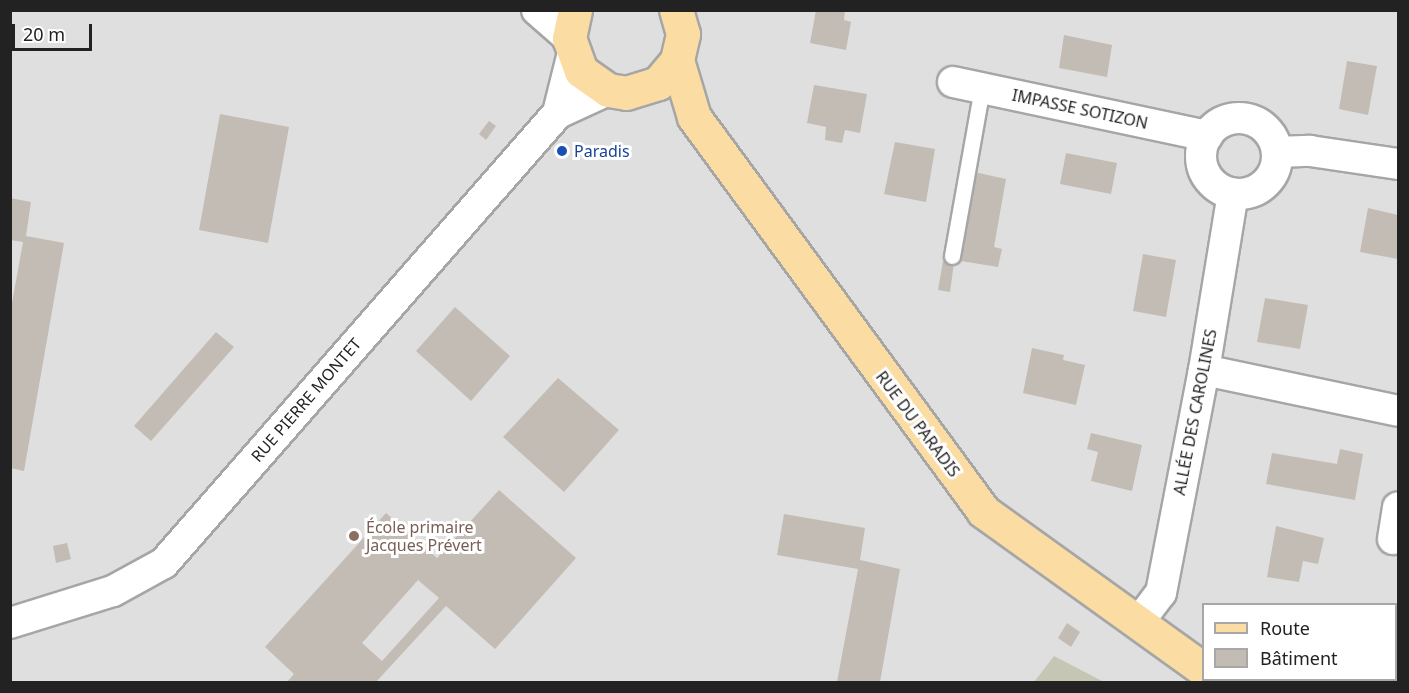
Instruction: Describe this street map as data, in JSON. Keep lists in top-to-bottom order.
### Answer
{
  "streets": {
    "main road": ["RUE DU PARADIS"],
    "street": ["IMPASSE SOTIZON", "RUE PIERRE MONTET", "ALLÉE DES CAROLINES"]
  },
  "crossings": [
    ["IMPASSE SOTIZON", "ALLÉE DES CAROLINES"],
    ["ALLÉE DES CAROLINES", "RUE DU PARADIS"]
  ],
  "places": ["Paradis", "École primaire Jacques Prévert"],
  "legend": ["Route", "Bâtiment"],
  "scale_bar": "20 m"
}
